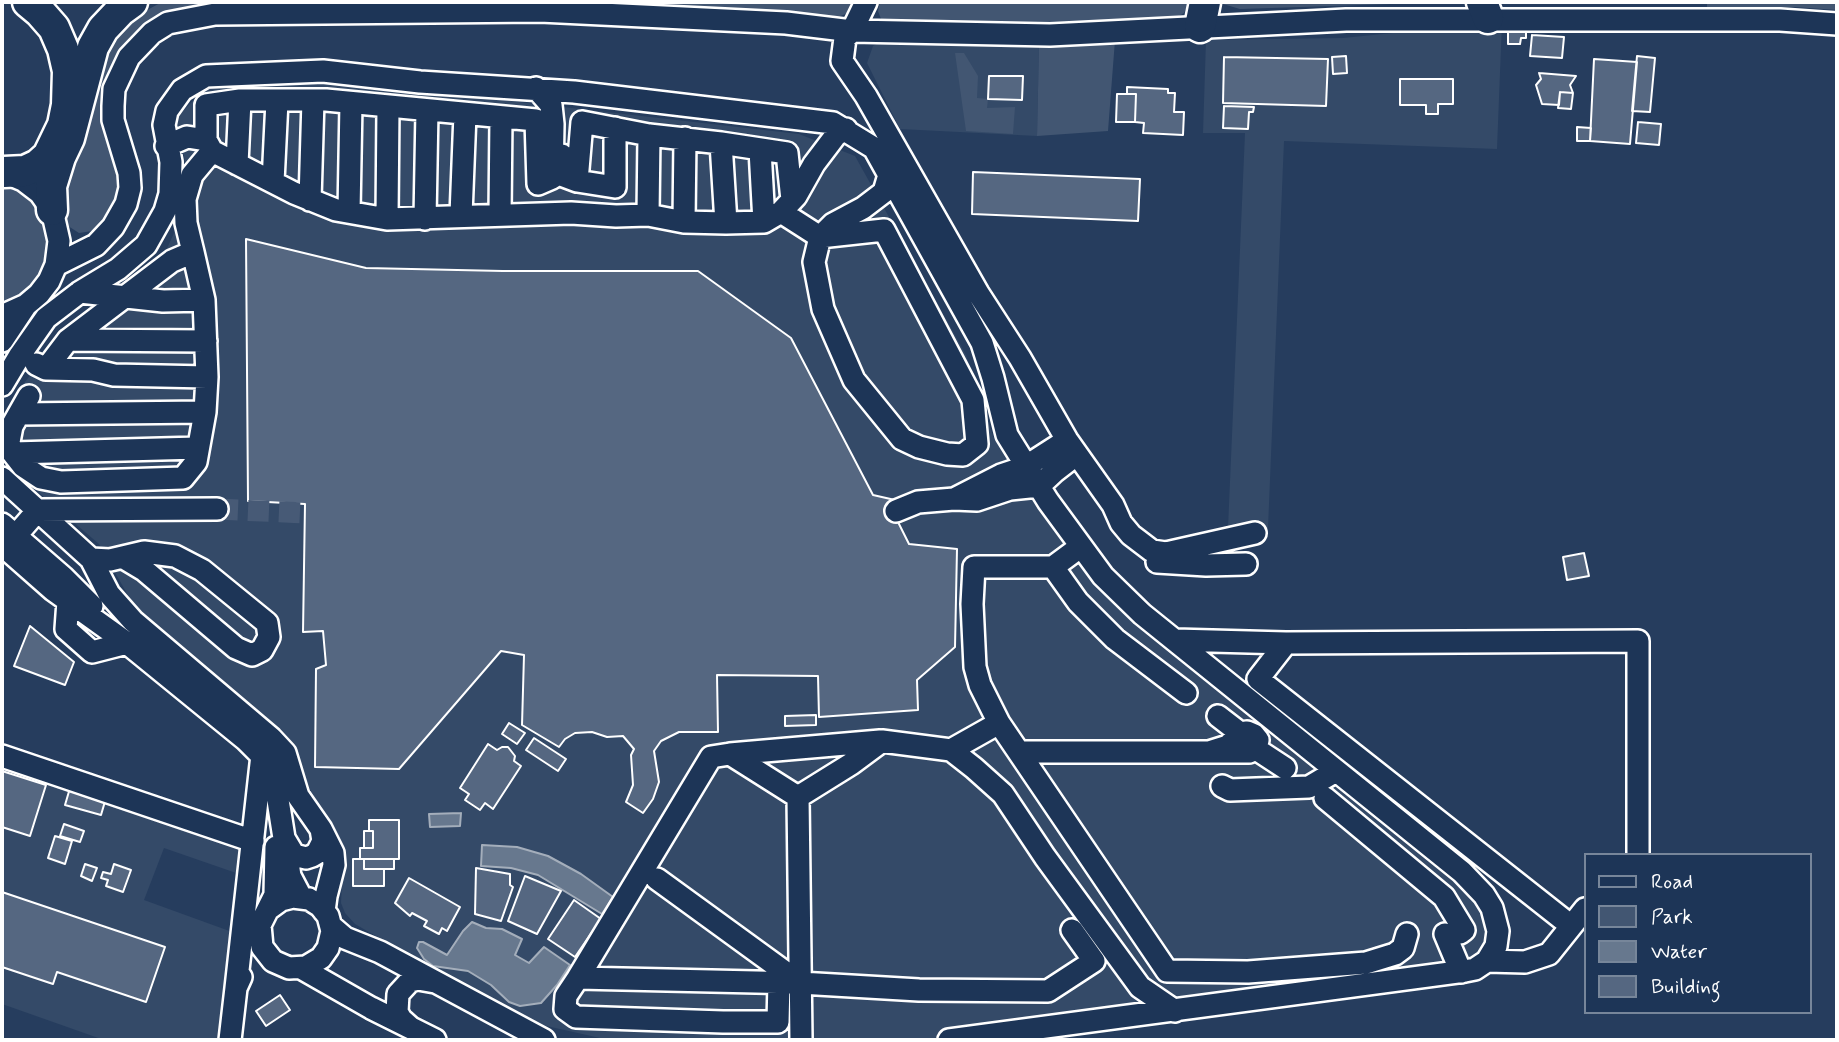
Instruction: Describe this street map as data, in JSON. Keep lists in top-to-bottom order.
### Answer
{
  "legend": [
    "Road",
    "Park",
    "Water",
    "Building"
  ]
}
